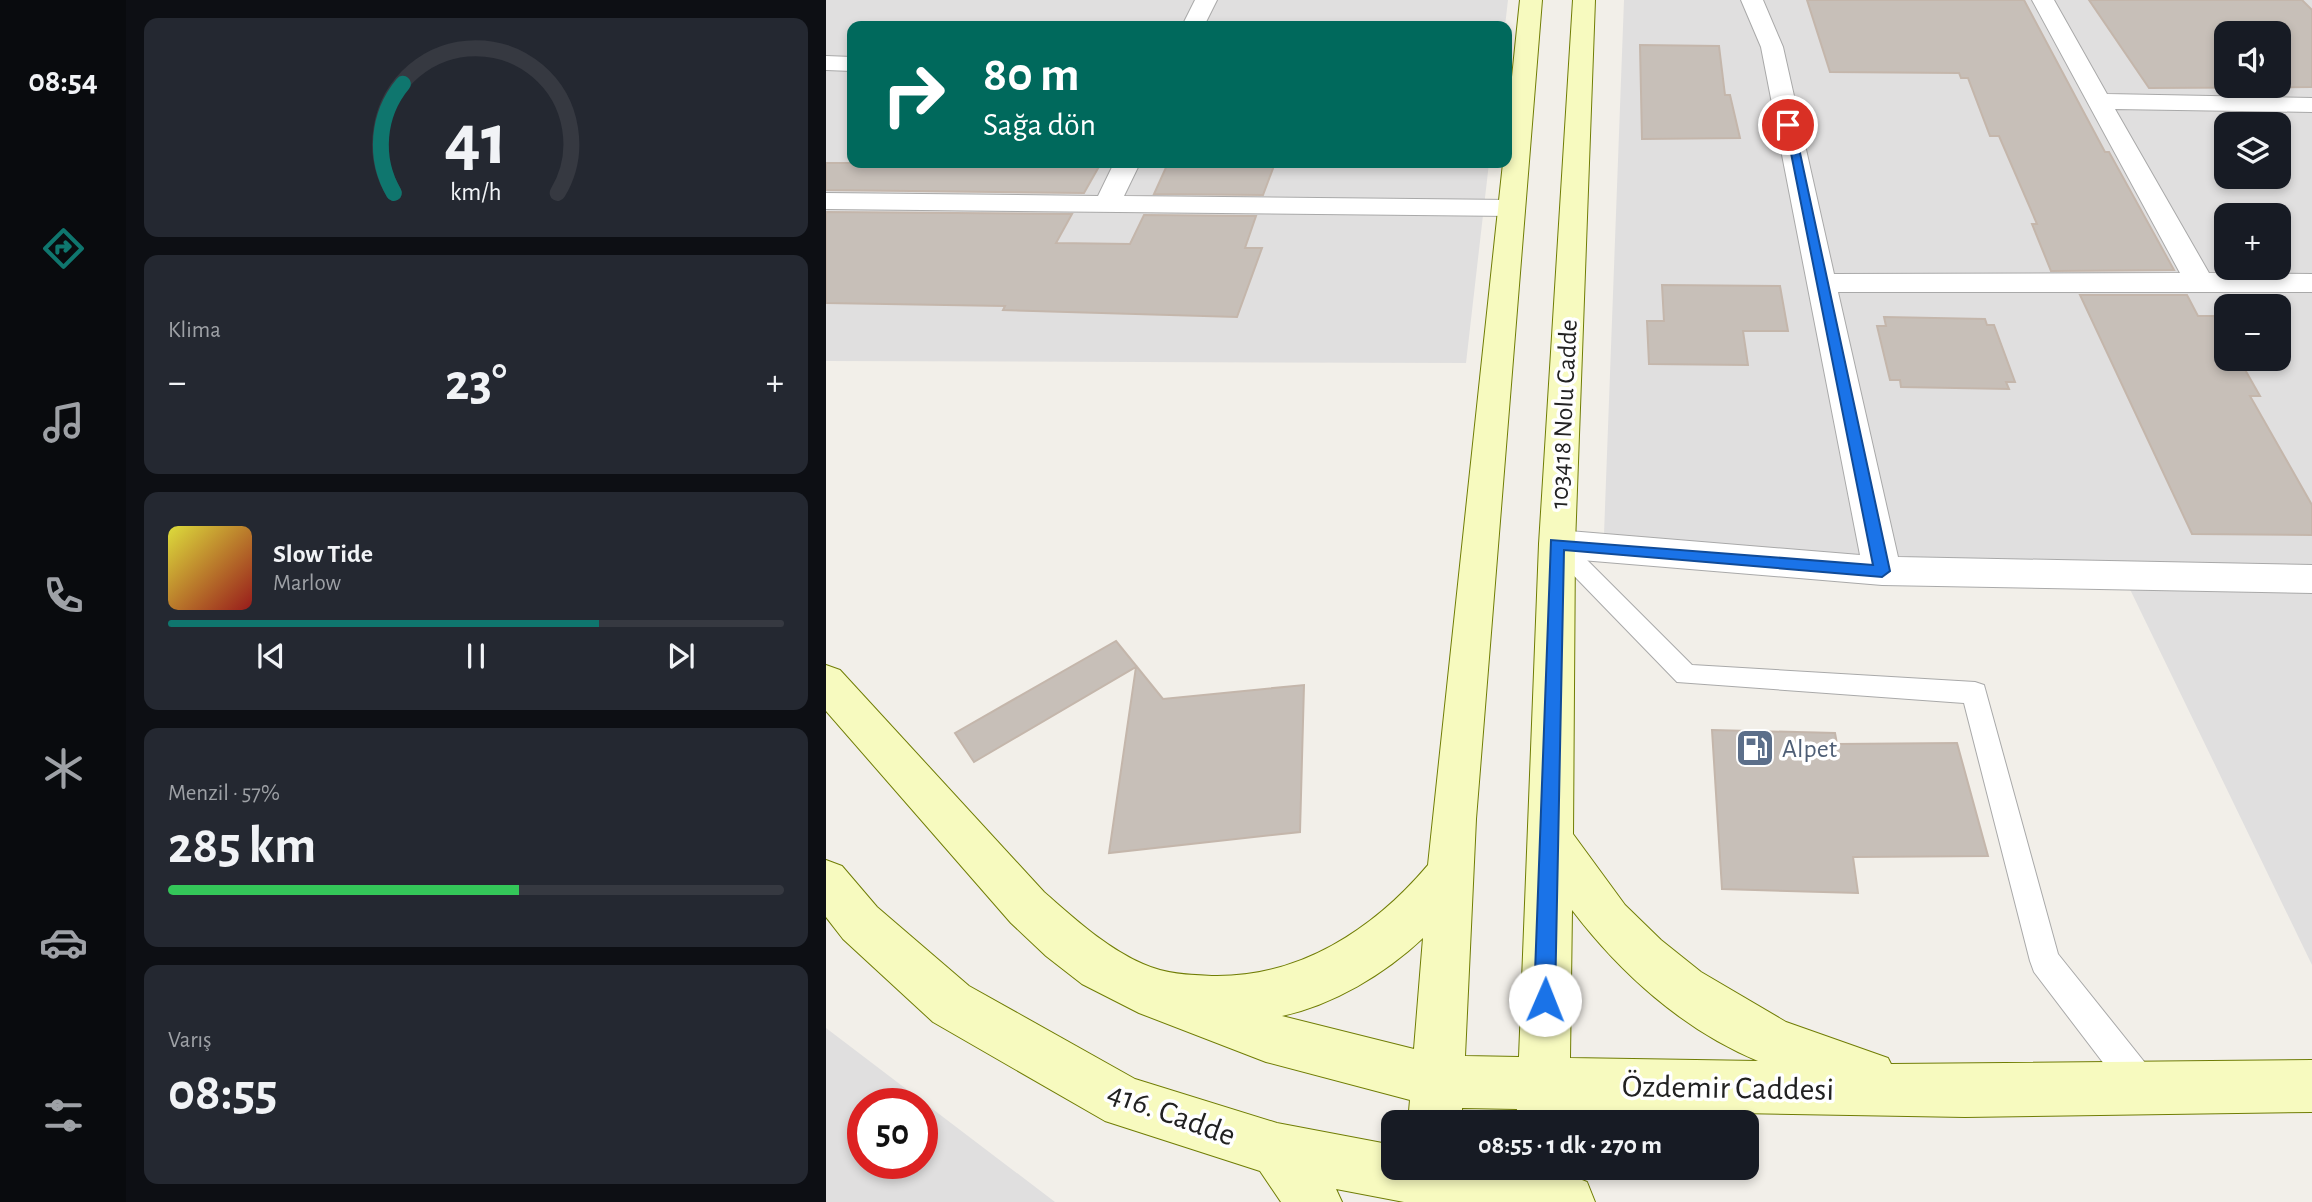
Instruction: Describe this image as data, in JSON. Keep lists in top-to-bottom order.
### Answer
{
  "streets": {
    "main road": ["103418 Nolu Cadde", "Özdemir Caddesi", "416. Cadde"]
  },
  "crossings": [
    ["103418 Nolu Cadde", "Özdemir Caddesi"]
  ],
  "places": {
    "fuel station": ["Alpet"]
  },
  "page": {
    "tabs": "08:54",
    "map_buttons": ["+", "−"],
    "turn": ["80 m", "Sağa dön"],
    "tile": [
      "Klima",
      ["Menzil · 57%", "285 km"],
      ["Varış", "08:55"]
    ],
    "heat": ["−", "23°", "+"],
    "song": ["Slow Tide", "Marlow"],
    "limit": "50",
    "trip": "08:55 · 1 dk · 270 m",
    "gauge": ["41", "km/h"]
  }
}
